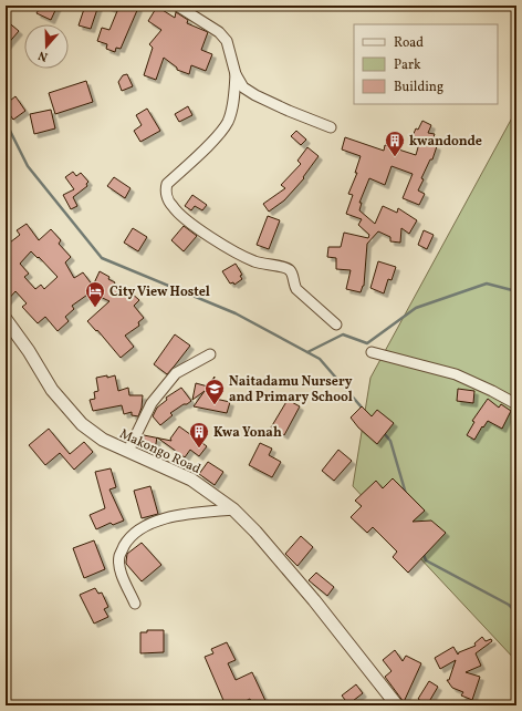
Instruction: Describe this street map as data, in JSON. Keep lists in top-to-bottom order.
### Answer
{
  "streets": {
    "street": ["Makongo Road"]
  },
  "places": {
    "building": ["kwandonde", "Kwa Yonah"],
    "hotel": ["City View Hostel"],
    "school or university": ["Naitadamu Nursery and Primary School"]
  },
  "legend": ["Road", "Park", "Building"],
  "north": "bottom"
}
